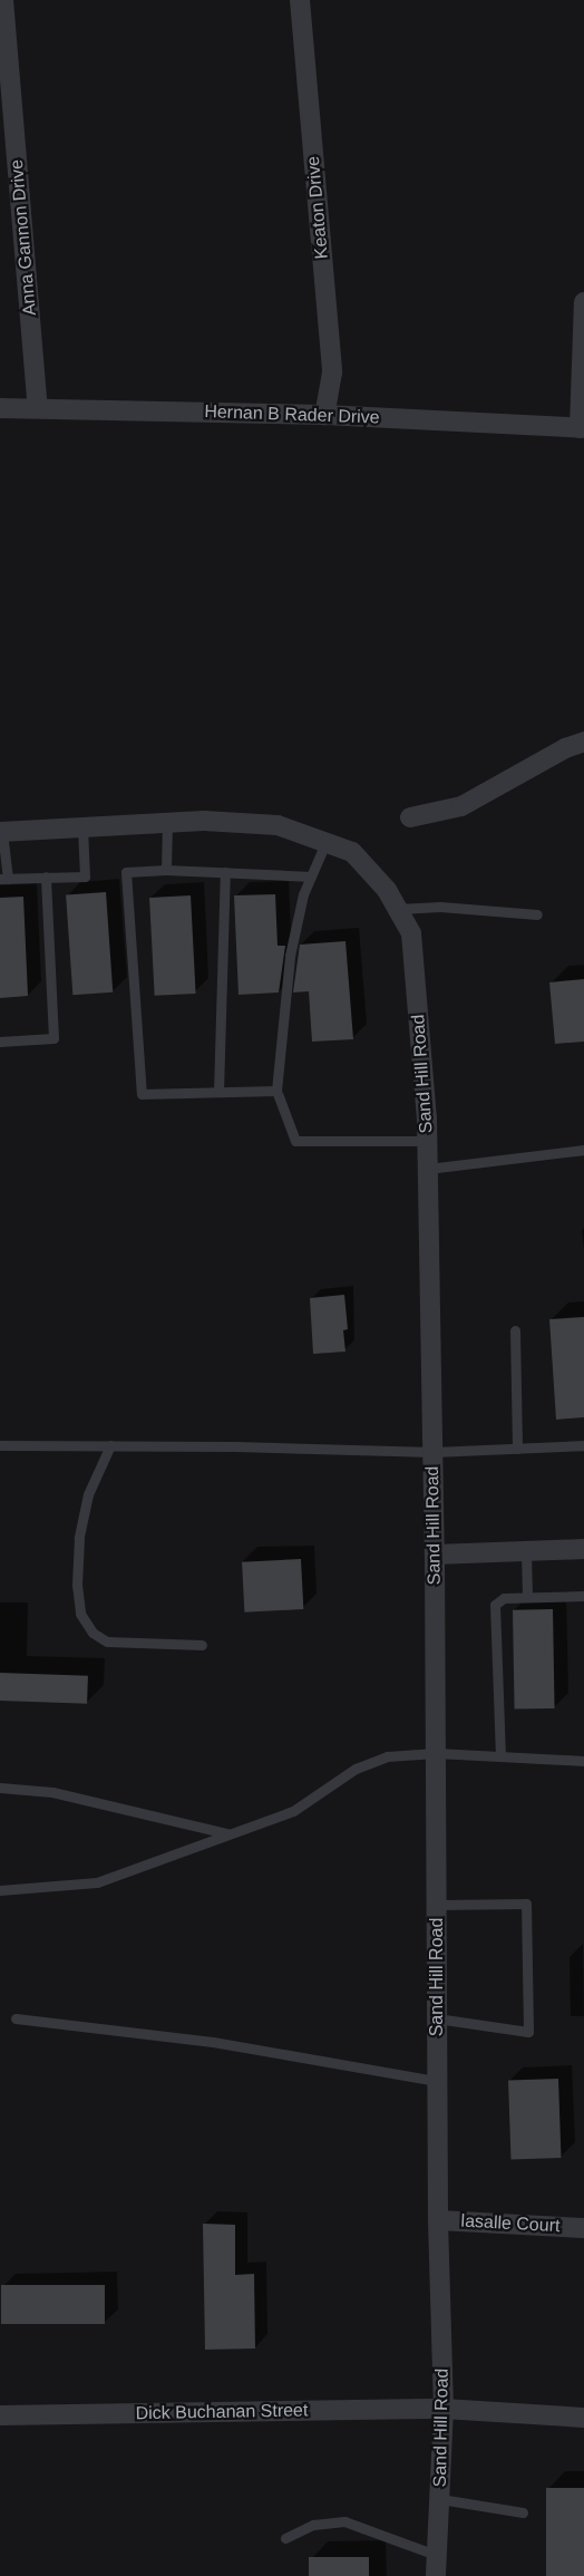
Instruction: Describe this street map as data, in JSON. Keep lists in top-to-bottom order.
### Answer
{
  "streets": {
    "street": [
      "Keaton Drive",
      "Anna Gannon Drive",
      "Hernan B Rader Drive",
      "Sand Hill Road",
      "lasalle Court",
      "Dick Buchanan Street"
    ]
  },
  "crossings": [
    ["Keaton Drive", "Hernan B Rader Drive"],
    ["Anna Gannon Drive", "Hernan B Rader Drive"],
    ["Sand Hill Road", "lasalle Court"],
    ["Sand Hill Road", "Dick Buchanan Street"]
  ]
}
